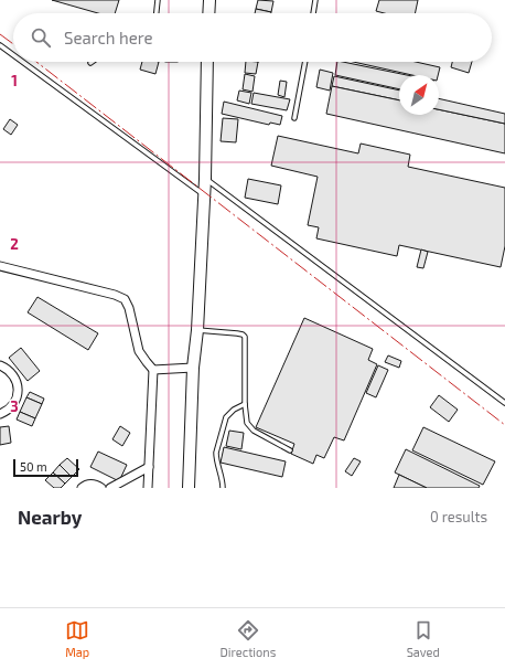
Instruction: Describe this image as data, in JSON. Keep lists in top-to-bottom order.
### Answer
{
  "scale_bar": "50 m",
  "north": "top right",
  "page": {
    "search": "Search here",
    "scale": "50 m",
    "heading": ["Nearby", "0 results"],
    "nav": ["Map", "Directions", "Saved"]
  },
  "grid": {
    "rows": ["1", "2", "3"]
  }
}
